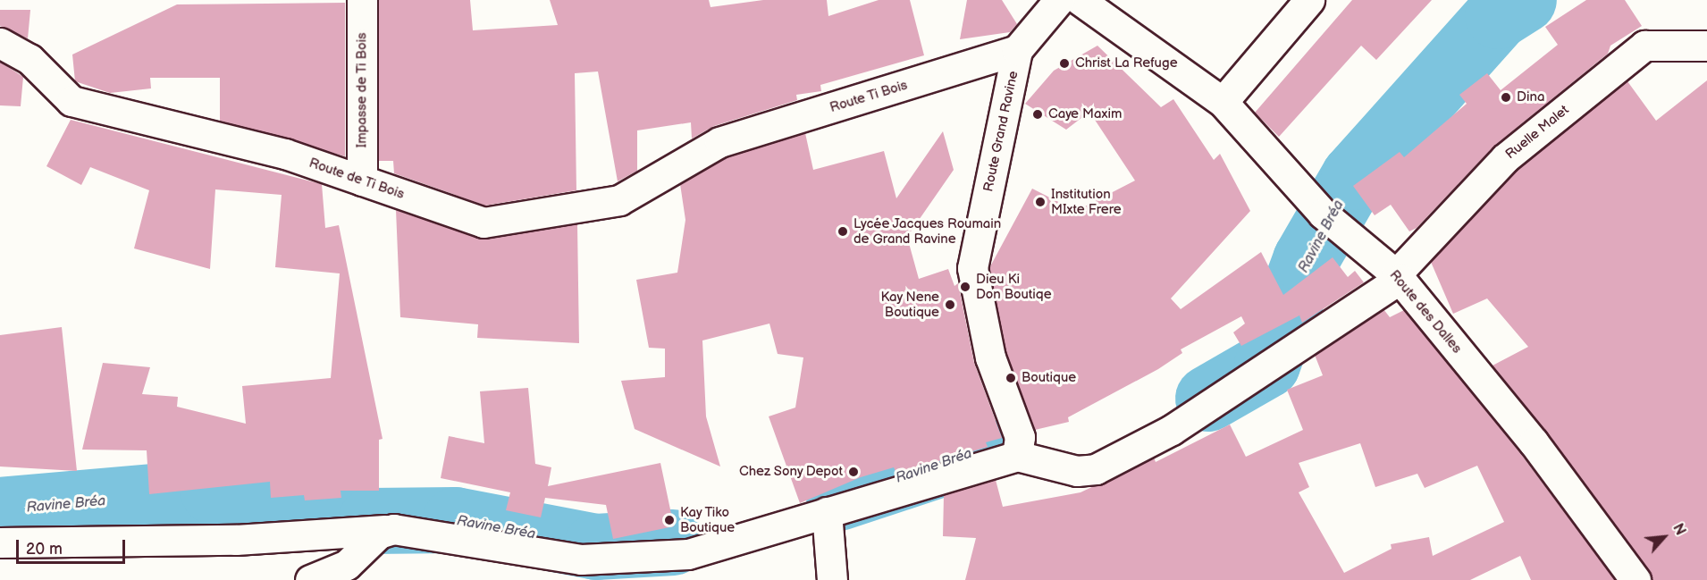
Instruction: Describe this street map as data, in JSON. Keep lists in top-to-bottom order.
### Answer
{
  "streets": {
    "street": [
      "Impasse de Ti Bois",
      "Route Ti Bois",
      "Route Grand Ravine",
      "Ruelle Malet",
      "Route de Ti Bois",
      "Route des Dalles"
    ]
  },
  "crossings": [
    ["Impasse de Ti Bois", "Route de Ti Bois"],
    ["Route Ti Bois", "Route Grand Ravine"],
    ["Route Ti Bois", "Route de Ti Bois"],
    ["Route Grand Ravine", "Ruelle Malet"],
    ["Ruelle Malet", "Route des Dalles"]
  ],
  "water": ["Ravine Bréa"],
  "places": [
    "Christ La Refuge",
    "Dina",
    "Caye Maxim",
    "Institution MIxte Frere",
    "Lycée Jacques Roumain de Grand Ravine",
    "Dieu Ki Don Boutiqe",
    "Kay Nene Boutique",
    "Boutique",
    "Chez Sony Depot",
    "Kay Tiko Boutique"
  ],
  "scale_bar": "20 m",
  "north": "top right"
}
